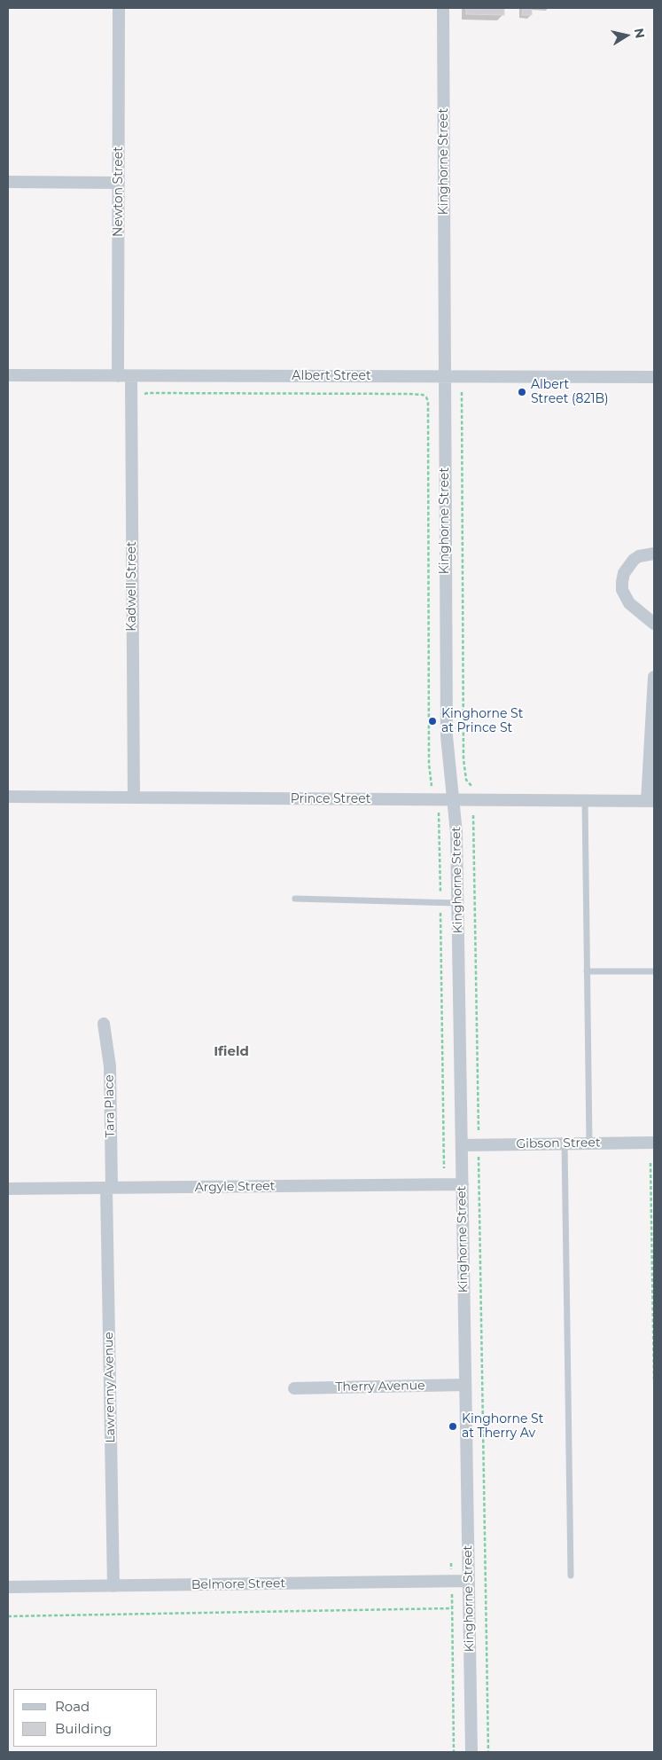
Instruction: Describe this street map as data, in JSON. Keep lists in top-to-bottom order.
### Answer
{
  "streets": {
    "street": [
      "Kinghorne Street",
      "Newton Street",
      "Albert Street",
      "Kadwell Street",
      "Prince Street",
      "Tara Place",
      "Gibson Street",
      "Argyle Street",
      "Therry Avenue",
      "Lawrenny Avenue",
      "Belmore Street"
    ]
  },
  "crossings": [
    ["Kinghorne Street", "Albert Street"],
    ["Kinghorne Street", "Prince Street"],
    ["Kinghorne Street", "Gibson Street"],
    ["Kinghorne Street", "Argyle Street"],
    ["Kinghorne Street", "Therry Avenue"],
    ["Kinghorne Street", "Belmore Street"],
    ["Newton Street", "Albert Street"],
    ["Albert Street", "Kadwell Street"],
    ["Kadwell Street", "Prince Street"],
    ["Tara Place", "Argyle Street"],
    ["Tara Place", "Lawrenny Avenue"],
    ["Argyle Street", "Lawrenny Avenue"],
    ["Lawrenny Avenue", "Belmore Street"]
  ],
  "districts": ["Ifield"],
  "places": ["Albert Street (821B)", "Kinghorne St at Prince St", "Kinghorne St at Therry Av"],
  "legend": ["Road", "Building"],
  "north": "right"
}
